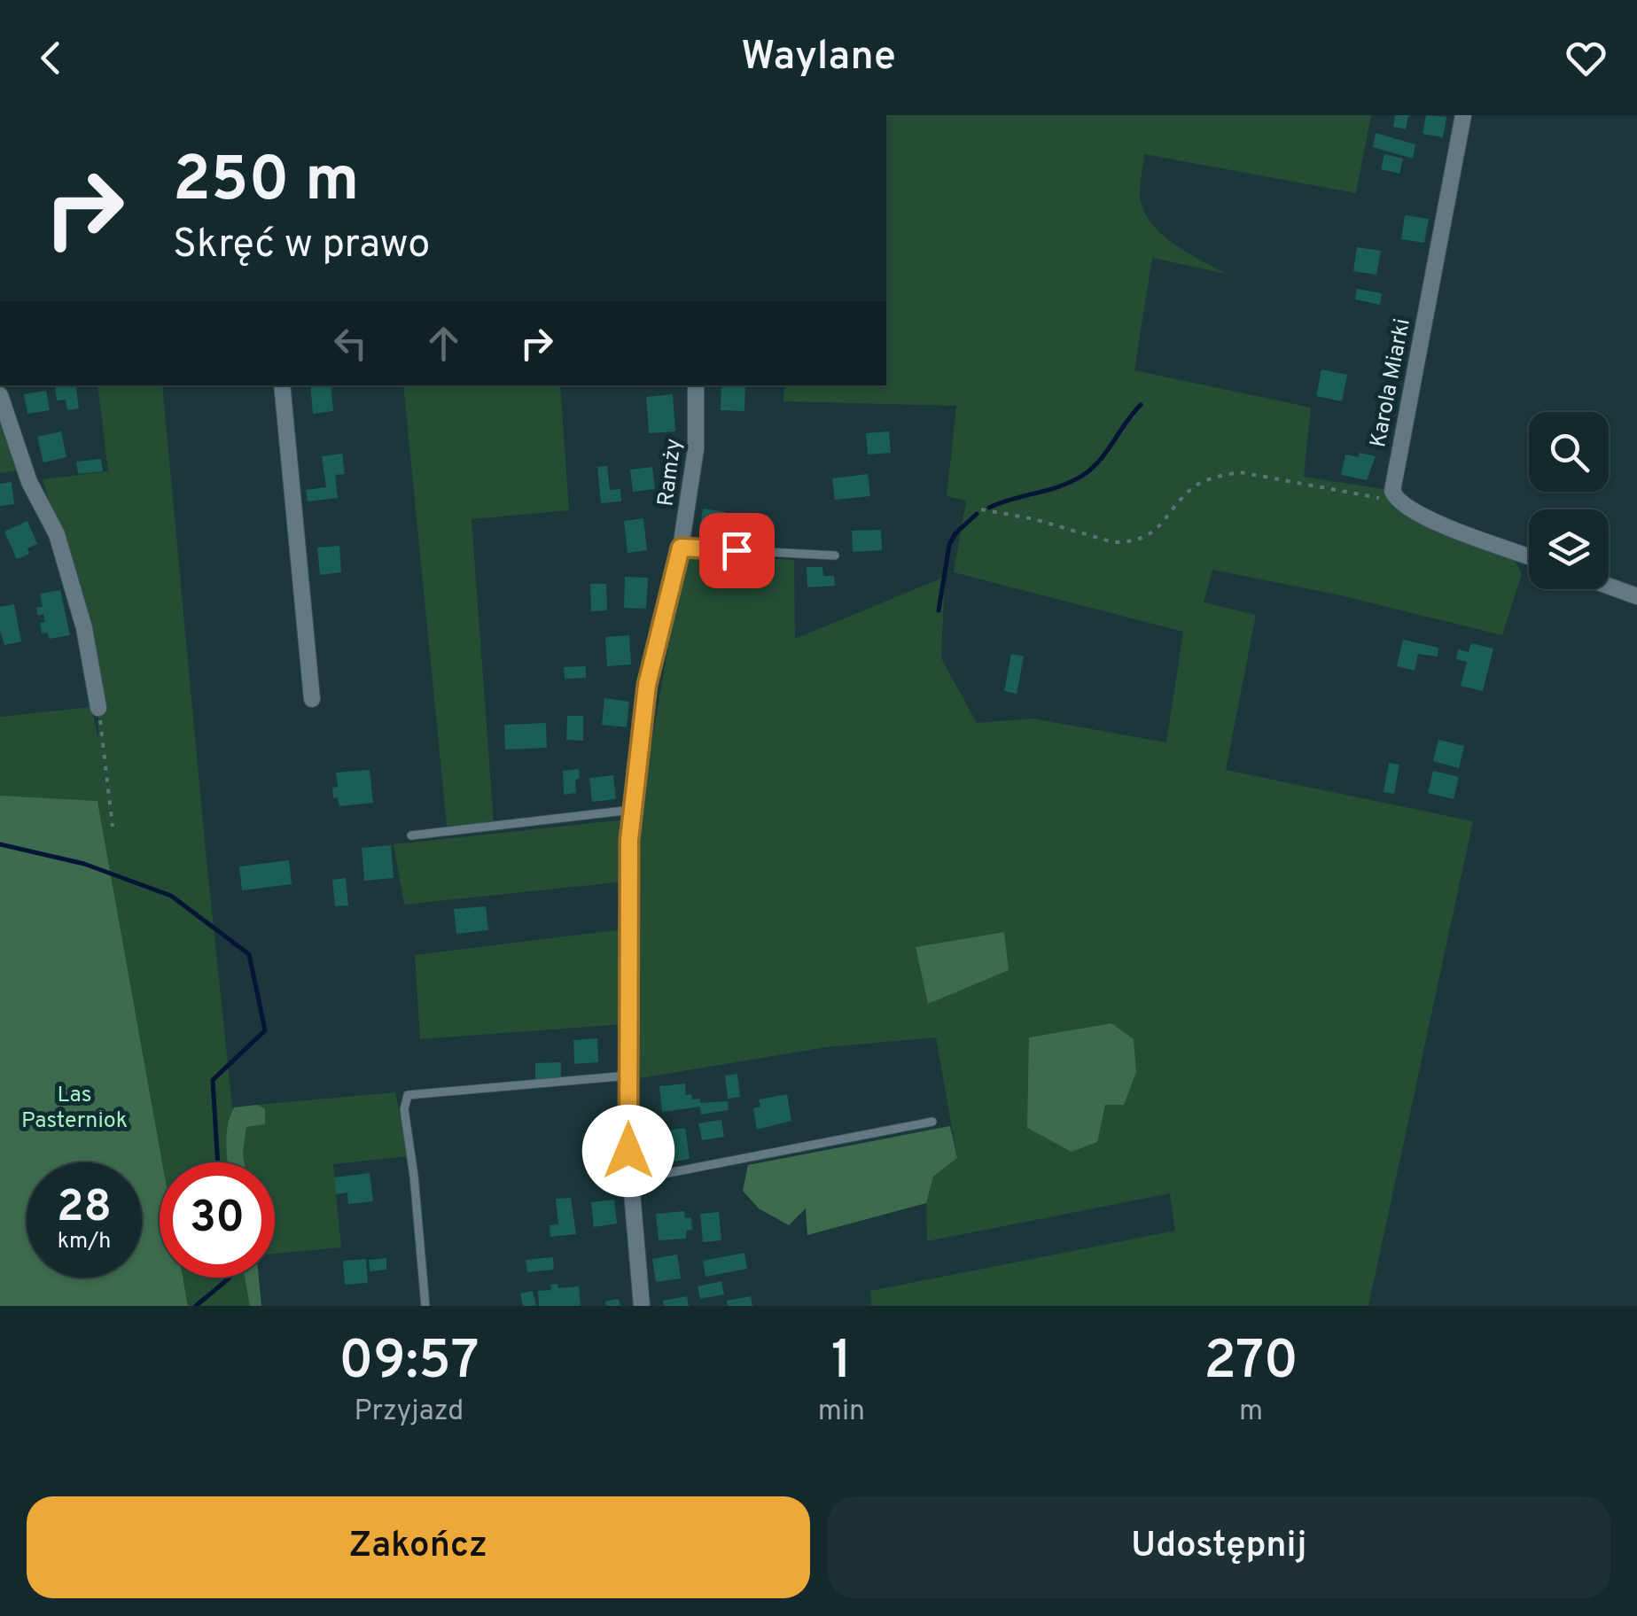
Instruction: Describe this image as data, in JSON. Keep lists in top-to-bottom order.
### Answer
{
  "streets": {
    "street": ["Karola Miarki", "Ramży"]
  },
  "parks": ["Las Pasterniok"],
  "page": {
    "header": "Waylane",
    "turn": ["250 m", "Skręć w prawo"],
    "speed": "28 km/h",
    "limit": "30",
    "eta": [
      "09:57",
      "Przyjazd",
      "1",
      "min",
      "270",
      "m"
    ],
    "buttons": ["Zakończ", "Udostępnij"]
  }
}
